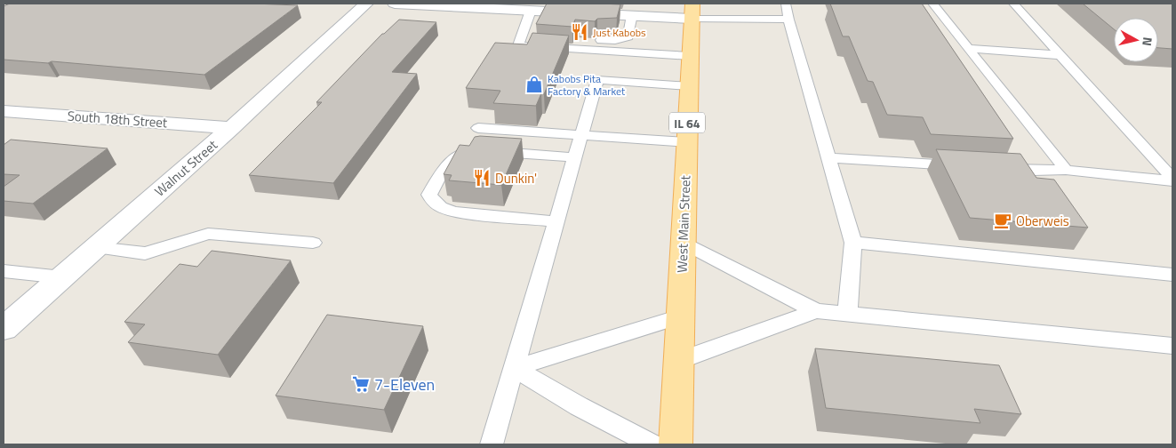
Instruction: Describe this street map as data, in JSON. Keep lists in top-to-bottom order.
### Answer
{
  "streets": {
    "main road": ["IL 64", "West Main Street"],
    "street": ["South 18th Street", "Walnut Street"]
  },
  "crossings": [
    ["South 18th Street", "Walnut Street"]
  ],
  "places": {
    "restaurant": ["Just Kabobs", "Dunkin'"],
    "shop": ["Kabobs Pita Factory & Market"],
    "cafe": ["Oberweis"],
    "supermarket": ["7-Eleven"]
  },
  "north": "right"
}
